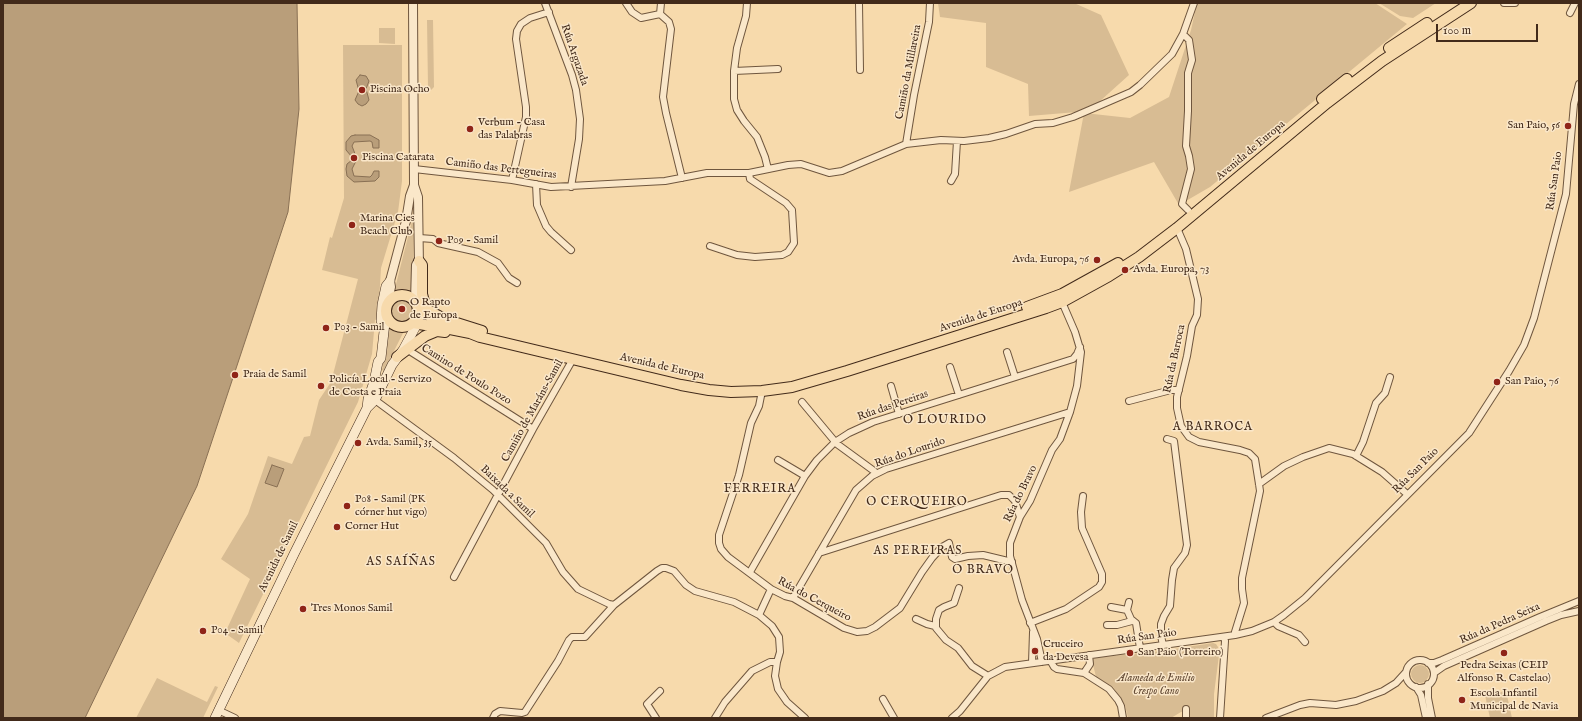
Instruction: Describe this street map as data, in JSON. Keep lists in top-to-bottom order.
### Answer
{
  "streets": {
    "main road": ["Avenida de Europa", "Avenida de Samil"],
    "street": [
      "Rúa Argazada",
      "Camiño da Millareira",
      "Camiño das Pertegueiras",
      "Rúa San Paio",
      "Rúa da Barroca",
      "Camino de Poulo Pozo",
      "Rúa das Pereiras",
      "Camiño de Maráns-Samil",
      "Rúa do Lourido",
      "Baixada a Samil",
      "Rúa do Bravo",
      "Rúa do Cerqueiro",
      "Rúa da Pedra Seixa"
    ]
  },
  "crossings": [
    ["Rúa Argazada", "Camiño das Pertegueiras"],
    ["Camiño da Millareira", "Camiño das Pertegueiras"],
    ["Avenida de Europa", "Rúa da Barroca"],
    ["Avenida de Europa", "Camiño de Maráns-Samil"],
    ["Avenida de Europa", "Rúa do Bravo"],
    ["Avenida de Europa", "Avenida de Samil"],
    ["Camiño das Pertegueiras", "Avenida de Samil"],
    ["Rúa San Paio", "Rúa da Barroca"],
    ["Rúa San Paio", "Rúa do Bravo"],
    ["Camino de Poulo Pozo", "Camiño de Maráns-Samil"],
    ["Rúa das Pereiras", "Rúa do Cerqueiro"],
    ["Camiño de Maráns-Samil", "Baixada a Samil"],
    ["Rúa do Lourido", "Rúa do Bravo"],
    ["Rúa do Lourido", "Rúa do Cerqueiro"],
    ["Baixada a Samil", "Avenida de Samil"],
    ["Rúa do Bravo", "Rúa do Cerqueiro"]
  ],
  "districts": [
    "O LOURIDO",
    "A BARROCA",
    "FERREIRA",
    "O CERQUEIRO",
    "AS PEREIRAS",
    "AS SAÍÑAS",
    "O BRAVO"
  ],
  "parks": ["Alameda de Emilio Crespo Cano"],
  "places": [
    "Piscina Ocho",
    "San Paio, 56",
    "Verbum - Casa das Palabras",
    "Piscina Catarata",
    "Marina Cies Beach Club",
    "P09 - Samil",
    "Avda. Europa, 76",
    "Avda. Europa, 73",
    "O Rapto de Europa",
    "P03 - Samil",
    "Praia de Samil",
    "San Paio, 76",
    "Policía Local - Servizo de Costa e Praia",
    "Avda. Samil, 35",
    "P08 - Samil (PK córner hut vigo)",
    "Corner Hut",
    "Tres Monos Samil",
    "P04 - Samil",
    "Cruceiro da Devesa",
    "San Paio (Torreiro)",
    "Pedra Seixas (CEIP Alfonso R. Castelao)",
    "Escola Infantil Municipal de Navia"
  ],
  "scale_bar": "100 m"
}
